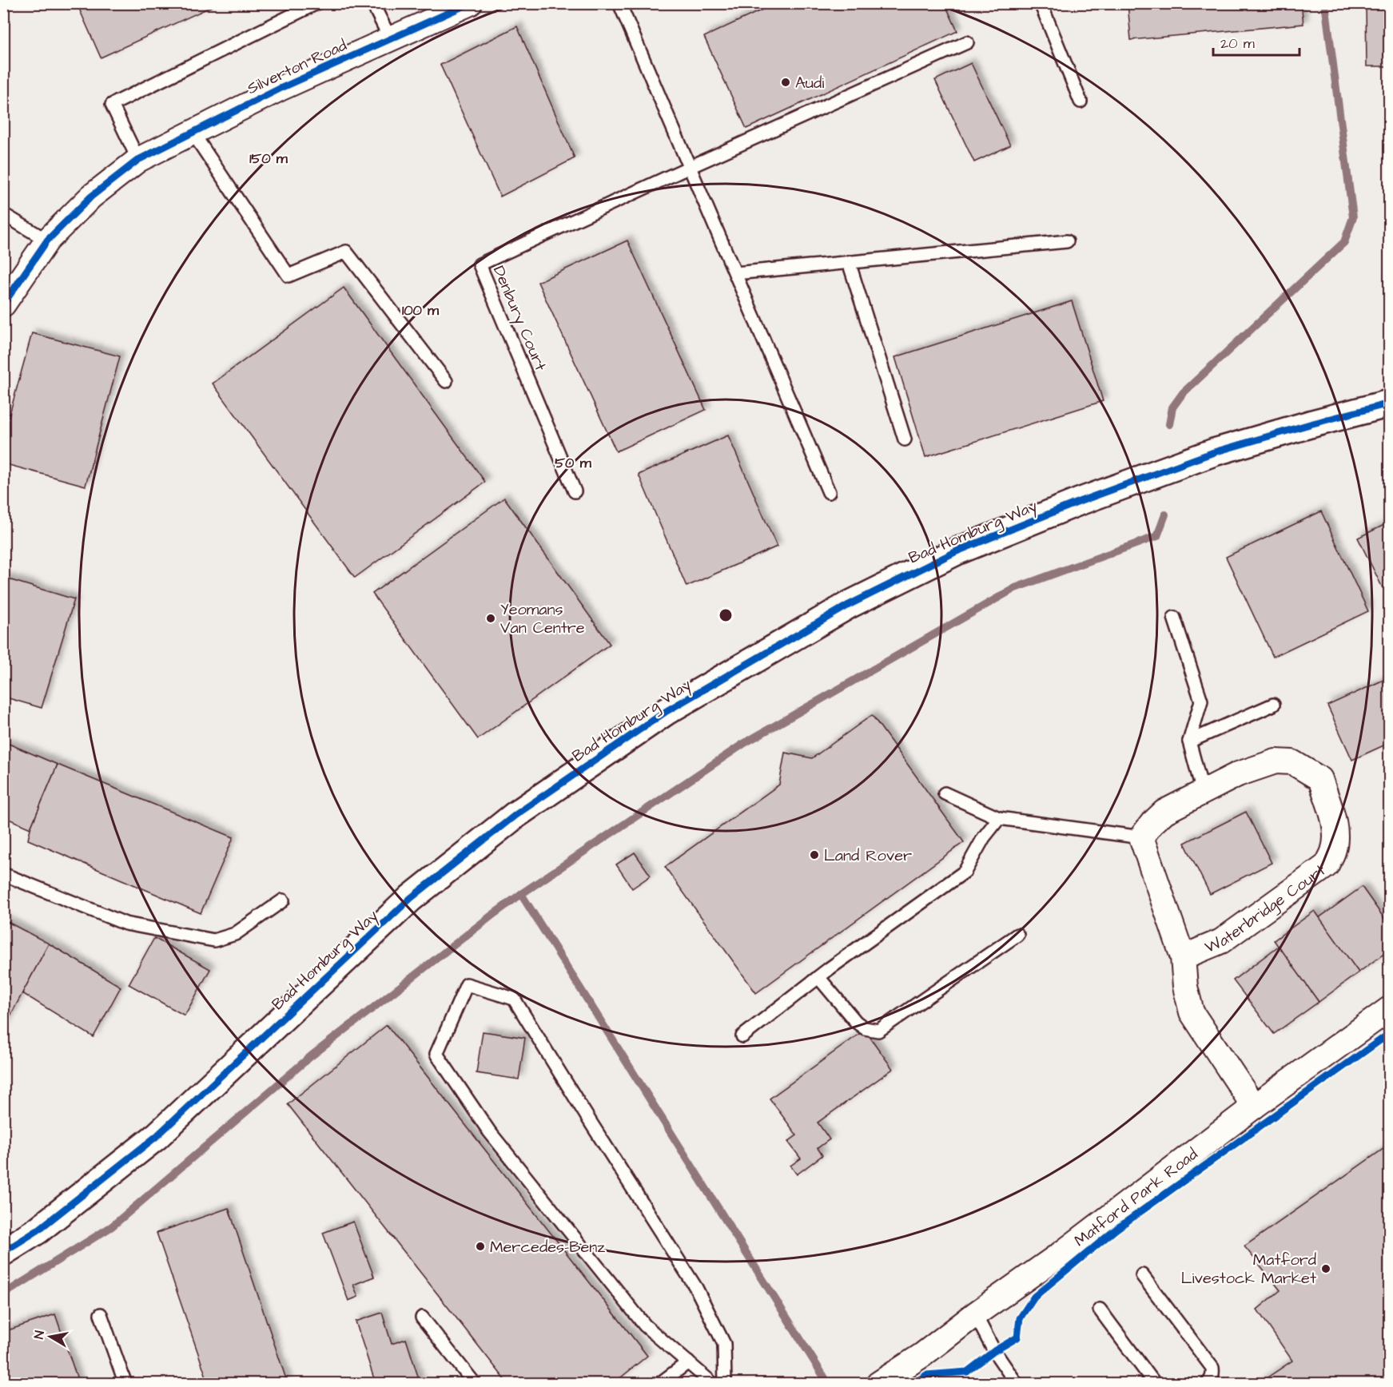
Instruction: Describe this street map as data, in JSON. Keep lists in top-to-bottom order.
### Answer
{
  "streets": {
    "main road": ["Bad Homburg Way"],
    "street": ["Silverton Road", "Waterbridge Court", "Matford Park Road"],
    "lane": ["Denbury Court"]
  },
  "crossings": [
    ["Waterbridge Court", "Matford Park Road"]
  ],
  "places": [
    "Audi",
    "Yeomans Van Centre",
    "Land Rover",
    "Mercedes-Benz",
    "Matford Livestock Market"
  ],
  "scale_bar": "20 m",
  "north": "left",
  "rings": ["150 m", "100 m", "50 m"]
}
